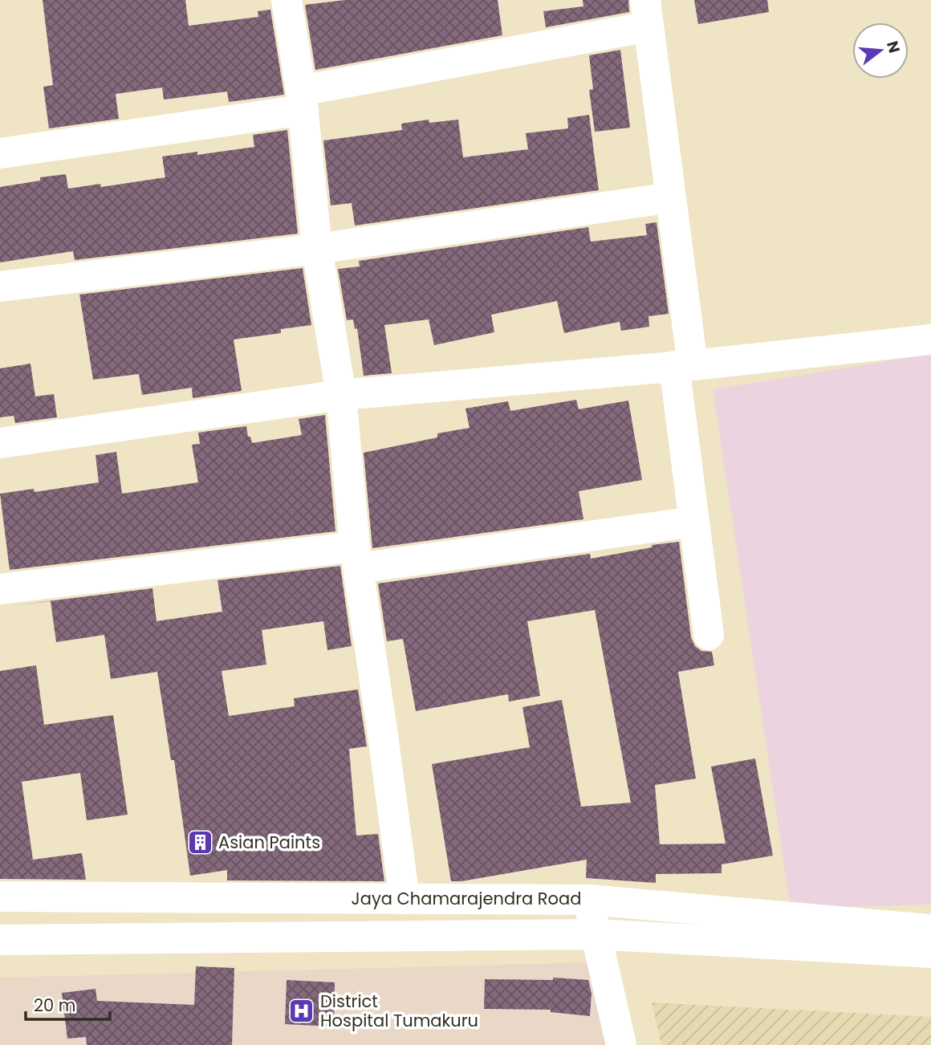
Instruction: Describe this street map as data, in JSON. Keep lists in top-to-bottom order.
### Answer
{
  "streets": {
    "street": ["Jaya Chamarajendra Road"]
  },
  "places": {
    "building": ["Asian Paints"],
    "hospital": ["District Hospital Tumakuru"]
  },
  "scale_bar": "20 m",
  "north": "right"
}
